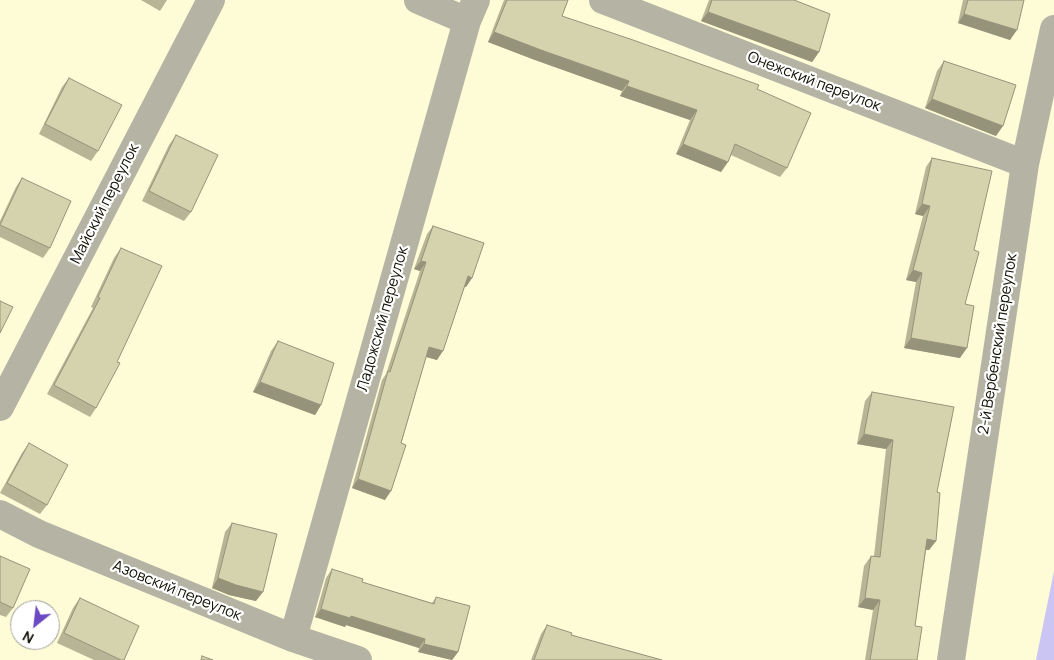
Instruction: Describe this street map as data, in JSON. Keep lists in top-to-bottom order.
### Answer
{
  "streets": {
    "street": [
      "Онежский переулок",
      "Майский переулок",
      "Ладожский переулок",
      "2-й Вербенский переулок",
      "Азовский переулок"
    ]
  },
  "crossings": [
    ["Онежский переулок", "2-й Вербенский переулок"],
    ["Ладожский переулок", "Азовский переулок"]
  ],
  "north": "bottom left"
}
